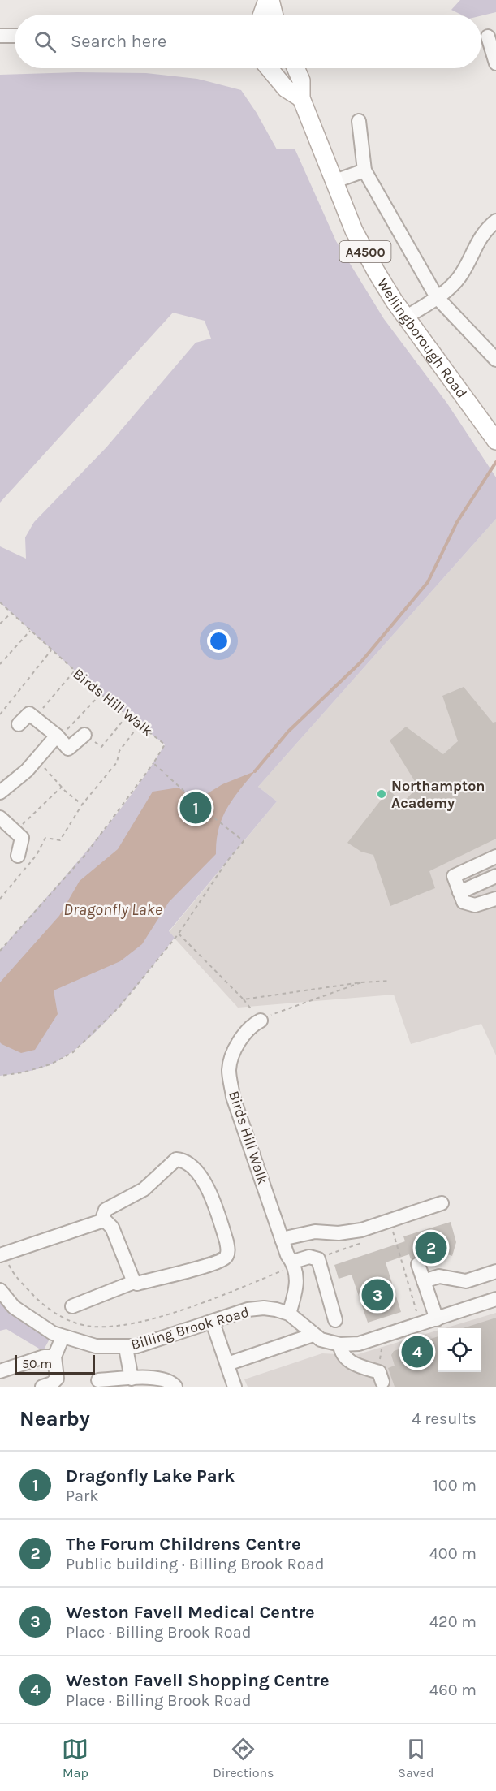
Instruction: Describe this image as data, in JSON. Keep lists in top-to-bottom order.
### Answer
{
  "streets": {
    "main road": ["A4500", "Wellingborough Road"],
    "street": ["Birds Hill Walk", "Billing Brook Road"]
  },
  "crossings": [
    ["Birds Hill Walk", "Billing Brook Road"]
  ],
  "water": ["Dragonfly Lake"],
  "places": ["Northampton Academy"],
  "scale_bar": "50 m",
  "page": {
    "search": "Search here",
    "pins": [
      "1",
      "2",
      "3",
      "4"
    ],
    "scale": "50 m",
    "heading": ["Nearby", "4 results"],
    "list": [
      {
        "mark": "1",
        "name": "Dragonfly Lake Park",
        "note": "Park",
        "value": "100 m"
      },
      {
        "mark": "2",
        "name": "The Forum Childrens Centre",
        "note": "Public building · Billing Brook Road",
        "value": "400 m"
      },
      {
        "mark": "3",
        "name": "Weston Favell Medical Centre",
        "note": "Place · Billing Brook Road",
        "value": "420 m"
      },
      {
        "mark": "4",
        "name": "Weston Favell Shopping Centre",
        "note": "Place · Billing Brook Road",
        "value": "460 m"
      }
    ],
    "nav": ["Map", "Directions", "Saved"]
  }
}
